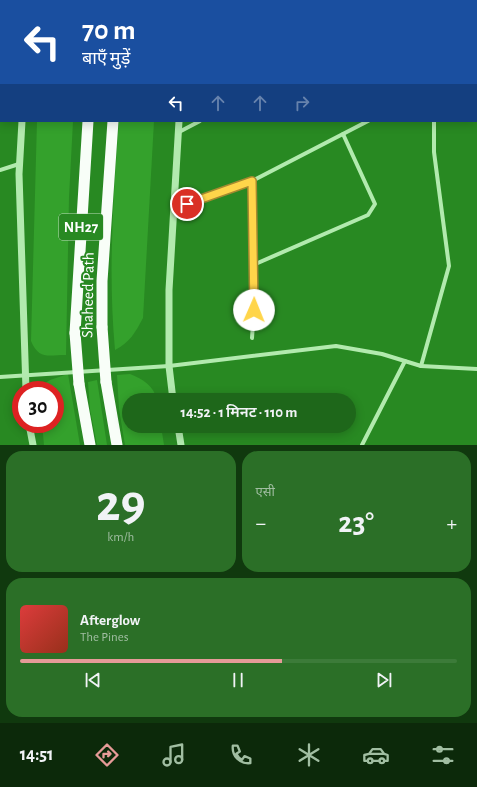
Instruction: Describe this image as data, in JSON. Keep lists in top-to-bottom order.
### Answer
{
  "streets": {
    "highway": ["NH27", "Shaheed Path"]
  },
  "page": {
    "turn": ["70 m", "बाएँ मुड़ें"],
    "limit": "30",
    "trip": "14:52 · 1 मिनट · 110 m",
    "tile": [
      ["29", "km/h"],
      "एसी"
    ],
    "heat": ["−", "23°", "+"],
    "song": ["Afterglow", "The Pines"],
    "tabs": "14:51"
  }
}
